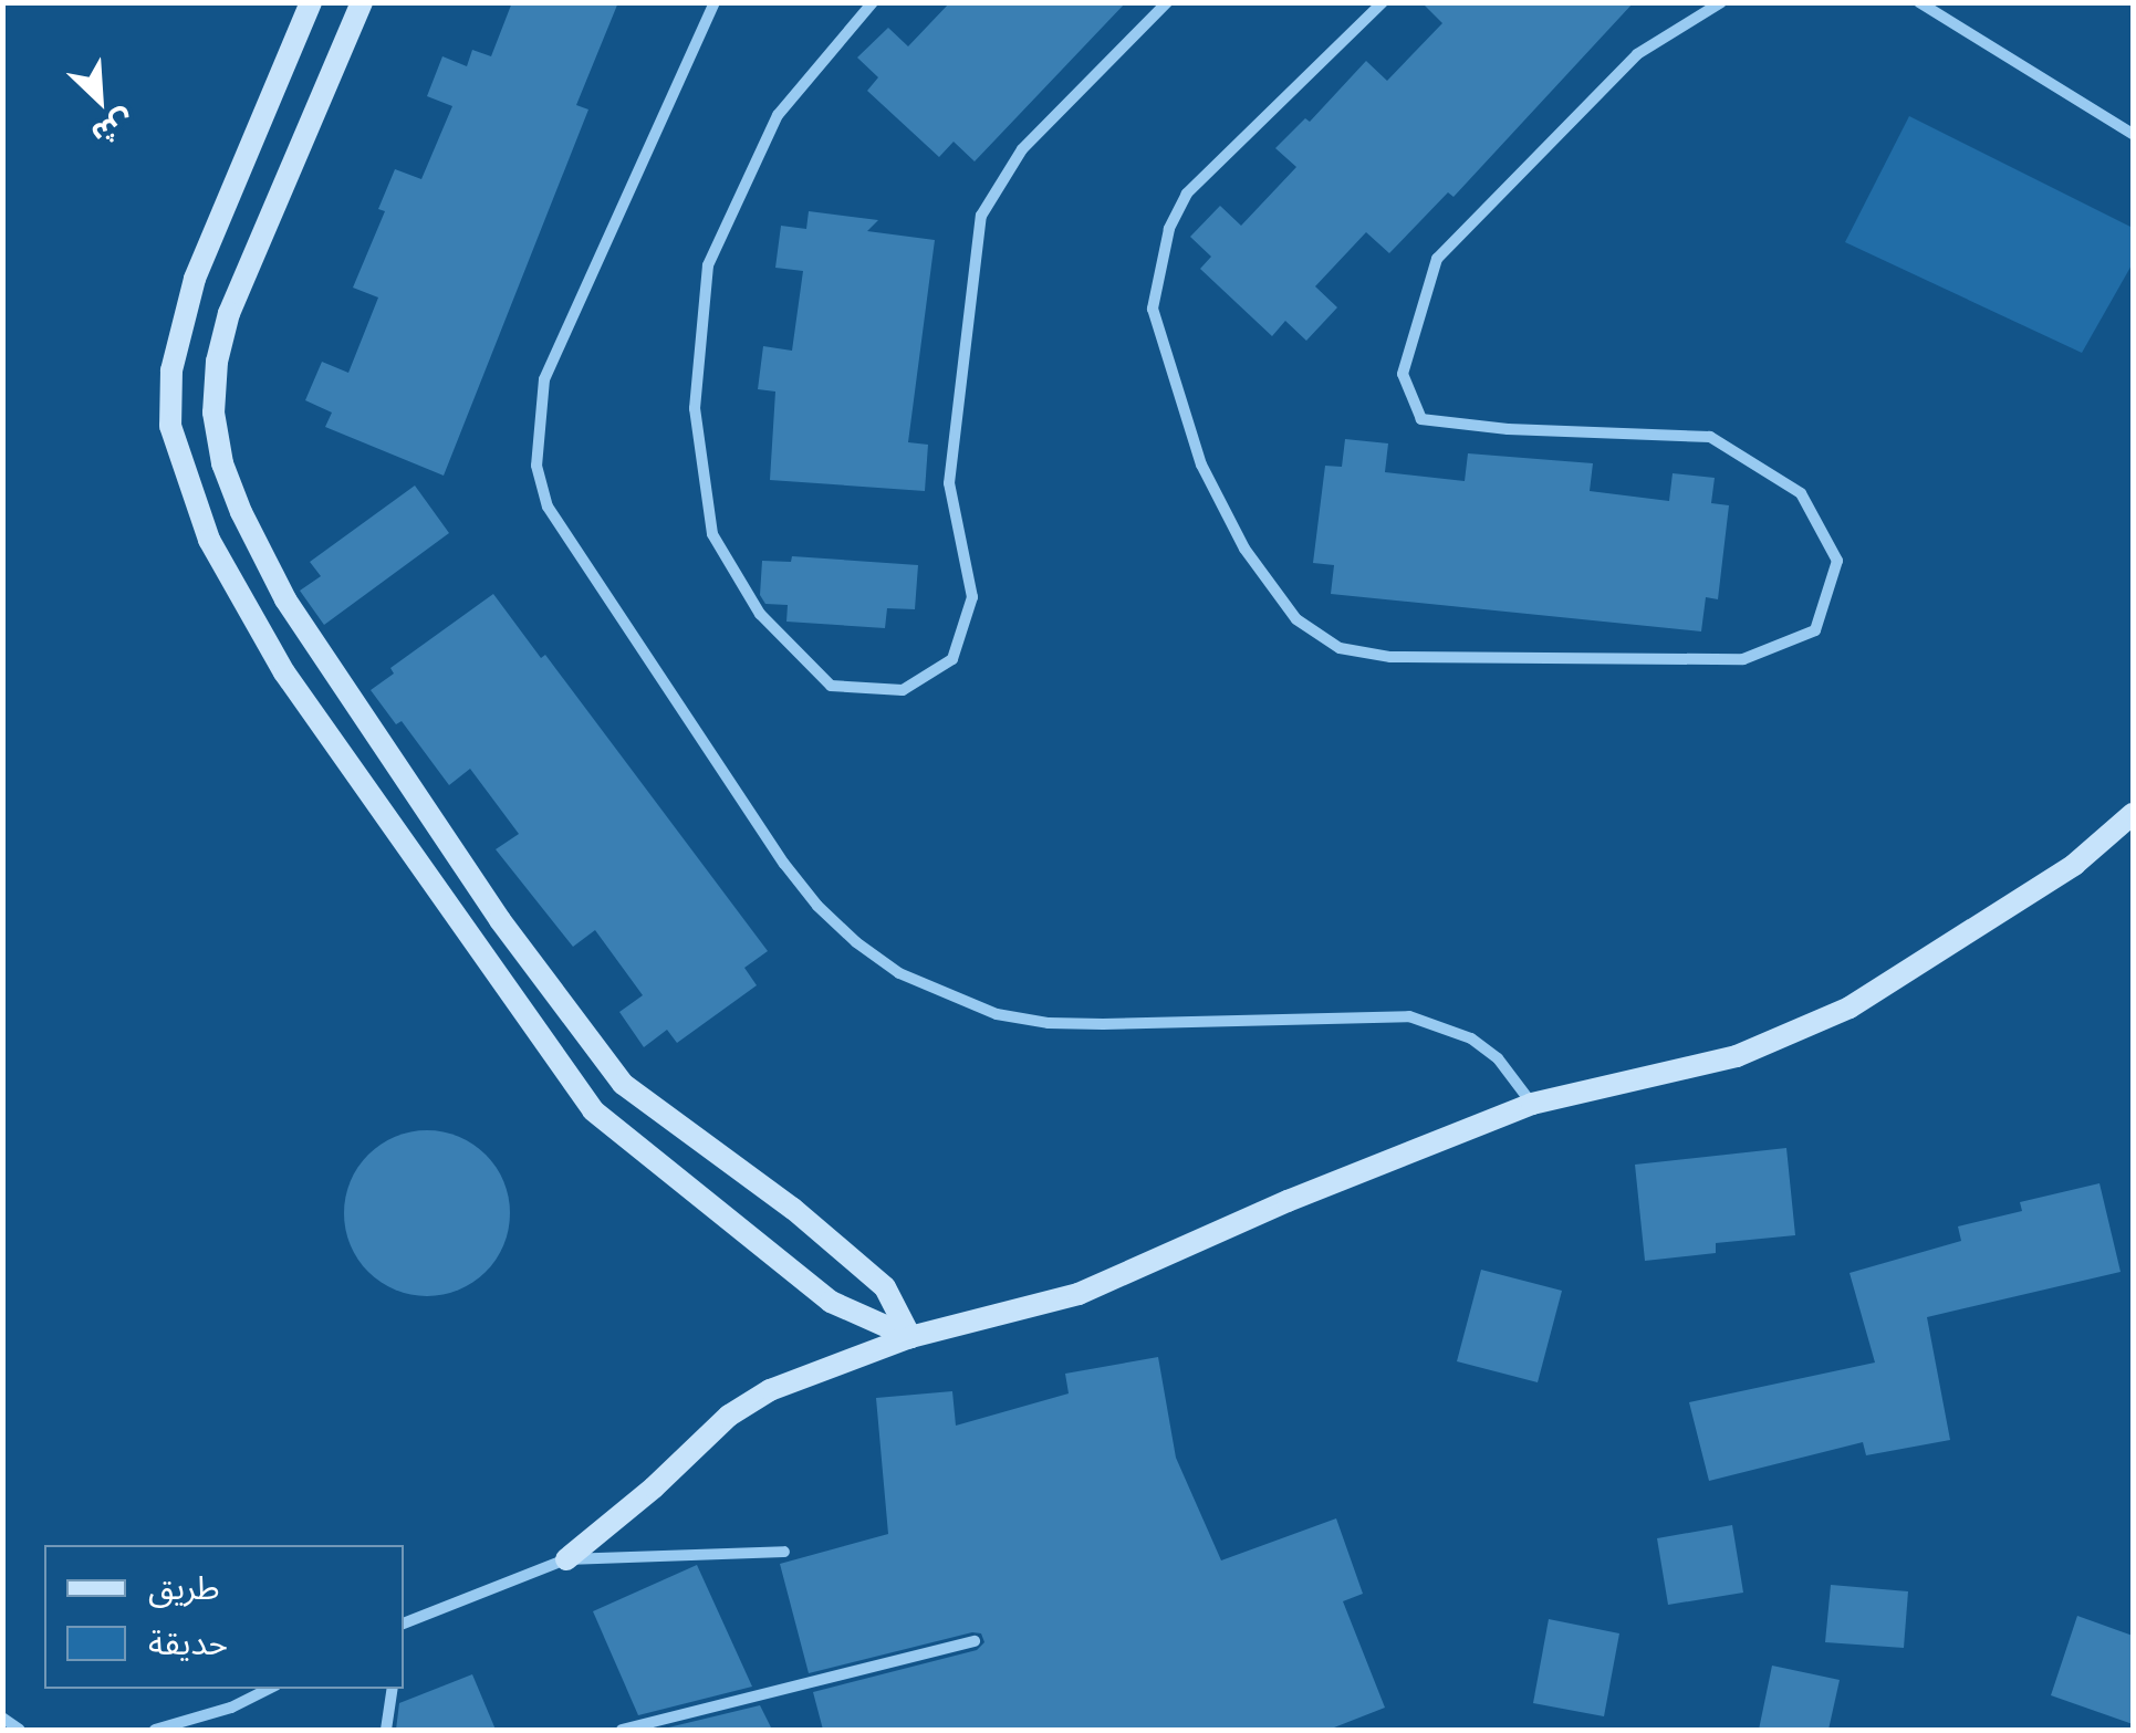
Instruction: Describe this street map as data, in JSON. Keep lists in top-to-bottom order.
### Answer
{
  "legend": ["طريق", "حديقة"],
  "north": "bottom right"
}
